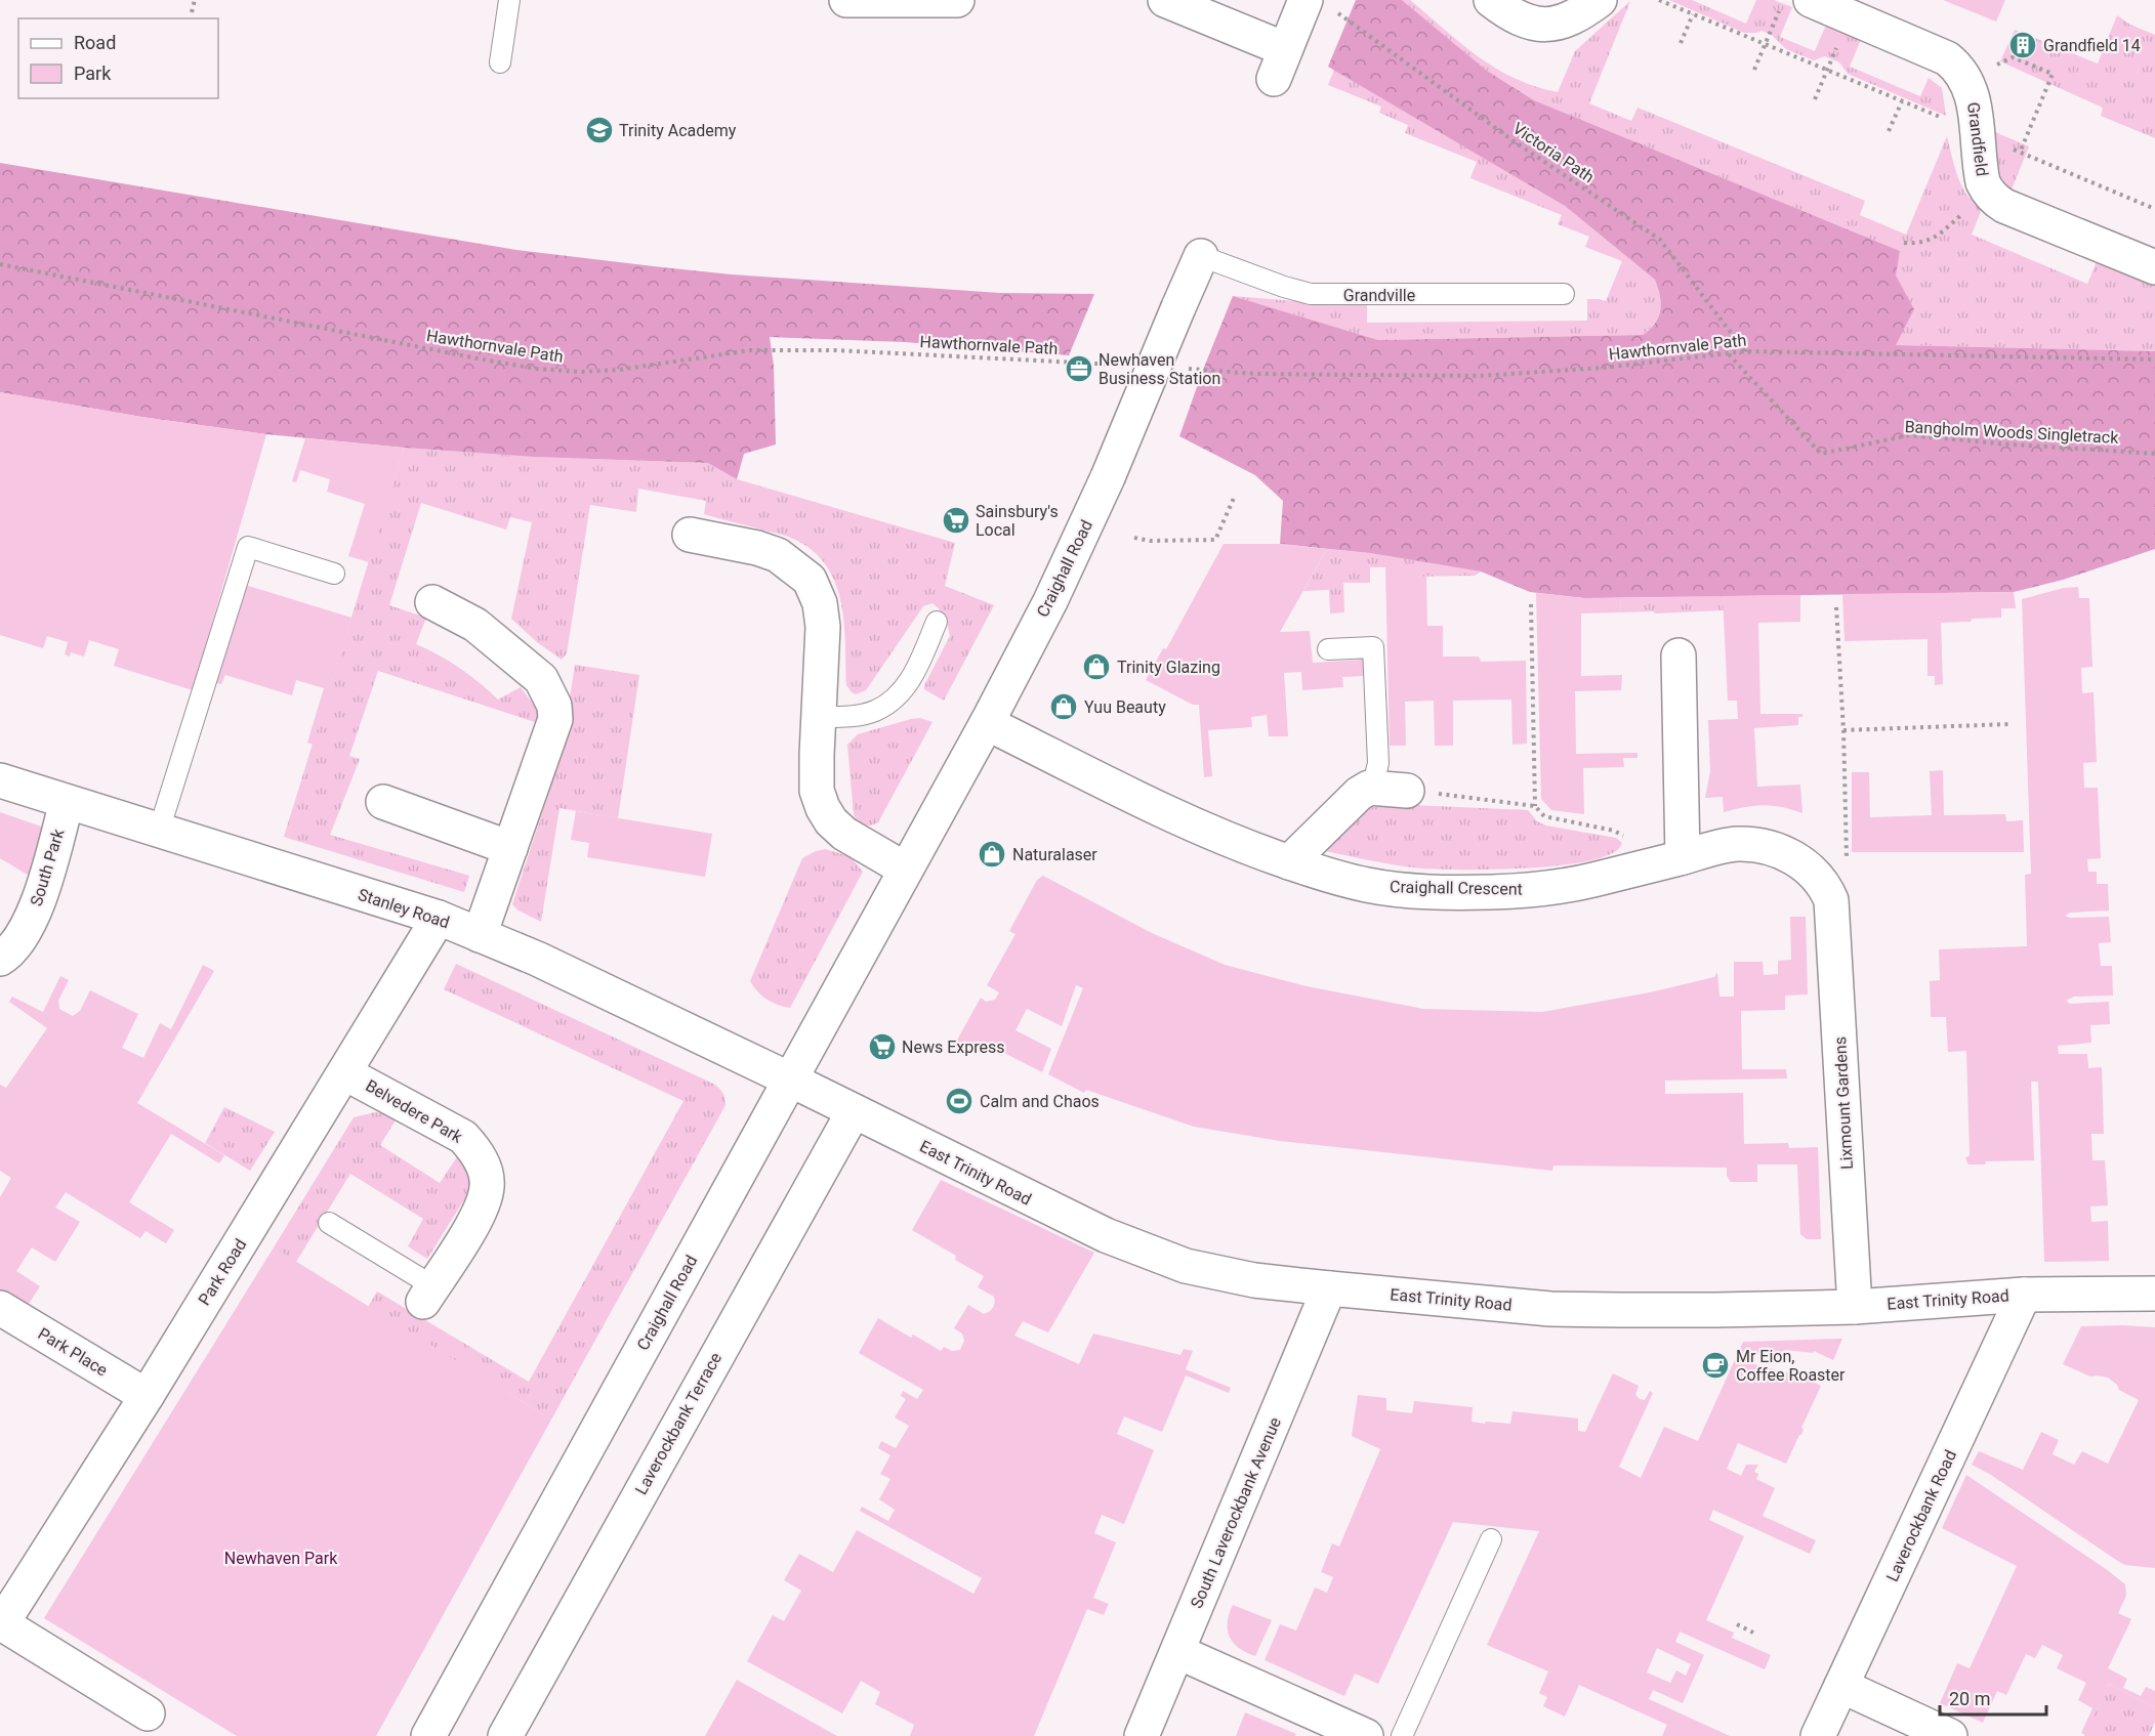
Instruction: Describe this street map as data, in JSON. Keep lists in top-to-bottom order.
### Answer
{
  "streets": {
    "street": [
      "Grandfield",
      "Craighall Road",
      "South Park",
      "Craighall Crescent",
      "Stanley Road",
      "Lixmount Gardens",
      "Belvedere Park",
      "East Trinity Road",
      "Park Road",
      "Park Place",
      "Laverockbank Terrace",
      "South Laverockbank Avenue",
      "Laverockbank Road"
    ],
    "lane": ["Grandville"],
    "path": ["Victoria Path", "Hawthornvale Path", "Bangholm Woods Singletrack"]
  },
  "crossings": [
    ["Victoria Path", "Hawthornvale Path"],
    ["Grandville", "Craighall Road"],
    ["Hawthornvale Path", "Bangholm Woods Singletrack"],
    ["Craighall Road", "Craighall Crescent"],
    ["Craighall Road", "Stanley Road"],
    ["Craighall Road", "East Trinity Road"],
    ["South Park", "Stanley Road"],
    ["Craighall Crescent", "Lixmount Gardens"],
    ["Stanley Road", "East Trinity Road"],
    ["Stanley Road", "Park Road"],
    ["Lixmount Gardens", "East Trinity Road"],
    ["Belvedere Park", "Park Road"],
    ["East Trinity Road", "Laverockbank Terrace"],
    ["East Trinity Road", "South Laverockbank Avenue"],
    ["East Trinity Road", "Laverockbank Road"],
    ["Park Road", "Park Place"]
  ],
  "parks": ["Newhaven Park"],
  "places": {
    "building": ["Grandfield 14"],
    "school or university": ["Trinity Academy"],
    "office": ["Newhaven Business Station"],
    "supermarket": ["Sainsbury's Local", "News Express"],
    "shop": ["Trinity Glazing", "Yuu Beauty", "Naturalaser"],
    "sports": ["Calm and Chaos"],
    "cafe": ["Mr Eion, Coffee Roaster"]
  },
  "legend": ["Road", "Park"],
  "scale_bar": "20 m"
}
